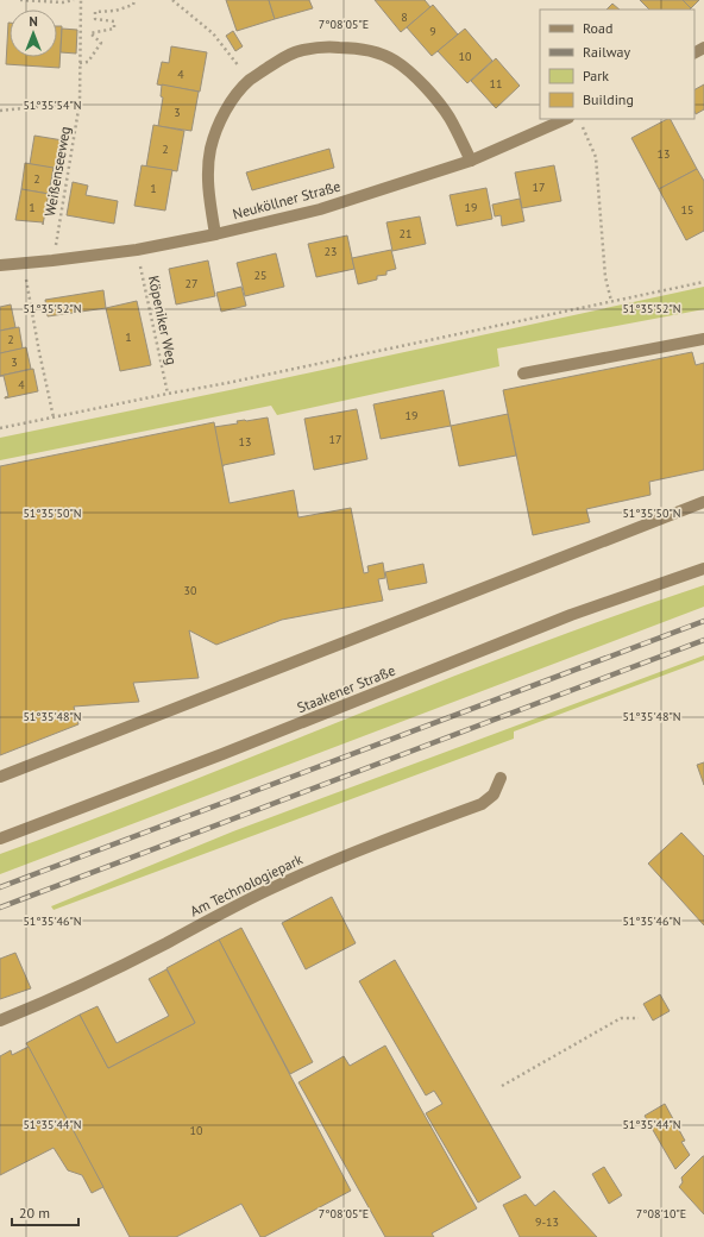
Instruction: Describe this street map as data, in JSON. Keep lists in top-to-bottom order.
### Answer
{
  "streets": {
    "street": ["Neuköllner Straße", "Staakener Straße", "Am Technologiepark"],
    "path": ["Weißenseeweg", "Köpeniker Weg"]
  },
  "crossings": [
    ["Weißenseeweg", "Neuköllner Straße"],
    ["Neuköllner Straße", "Köpeniker Weg"]
  ],
  "house_numbers": [
    "8",
    "9",
    "10",
    "4",
    "11",
    "3",
    "2",
    "13",
    "2",
    "17",
    "1",
    "1",
    "19",
    "15",
    "21",
    "23",
    "25",
    "27",
    "1",
    "2",
    "3",
    "4",
    "19",
    "17",
    "13",
    "30",
    "10",
    "9-13"
  ],
  "legend": [
    "Road",
    "Railway",
    "Park",
    "Building"
  ],
  "scale_bar": "20 m",
  "north": "top",
  "coordinates": [
    "7°08'05\"E",
    "51°35'54\"N",
    "51°35'52\"N",
    "51°35'50\"N",
    "51°35'48\"N",
    "51°35'46\"N",
    "51°35'44\"N",
    "7°08'10\"E"
  ]
}
